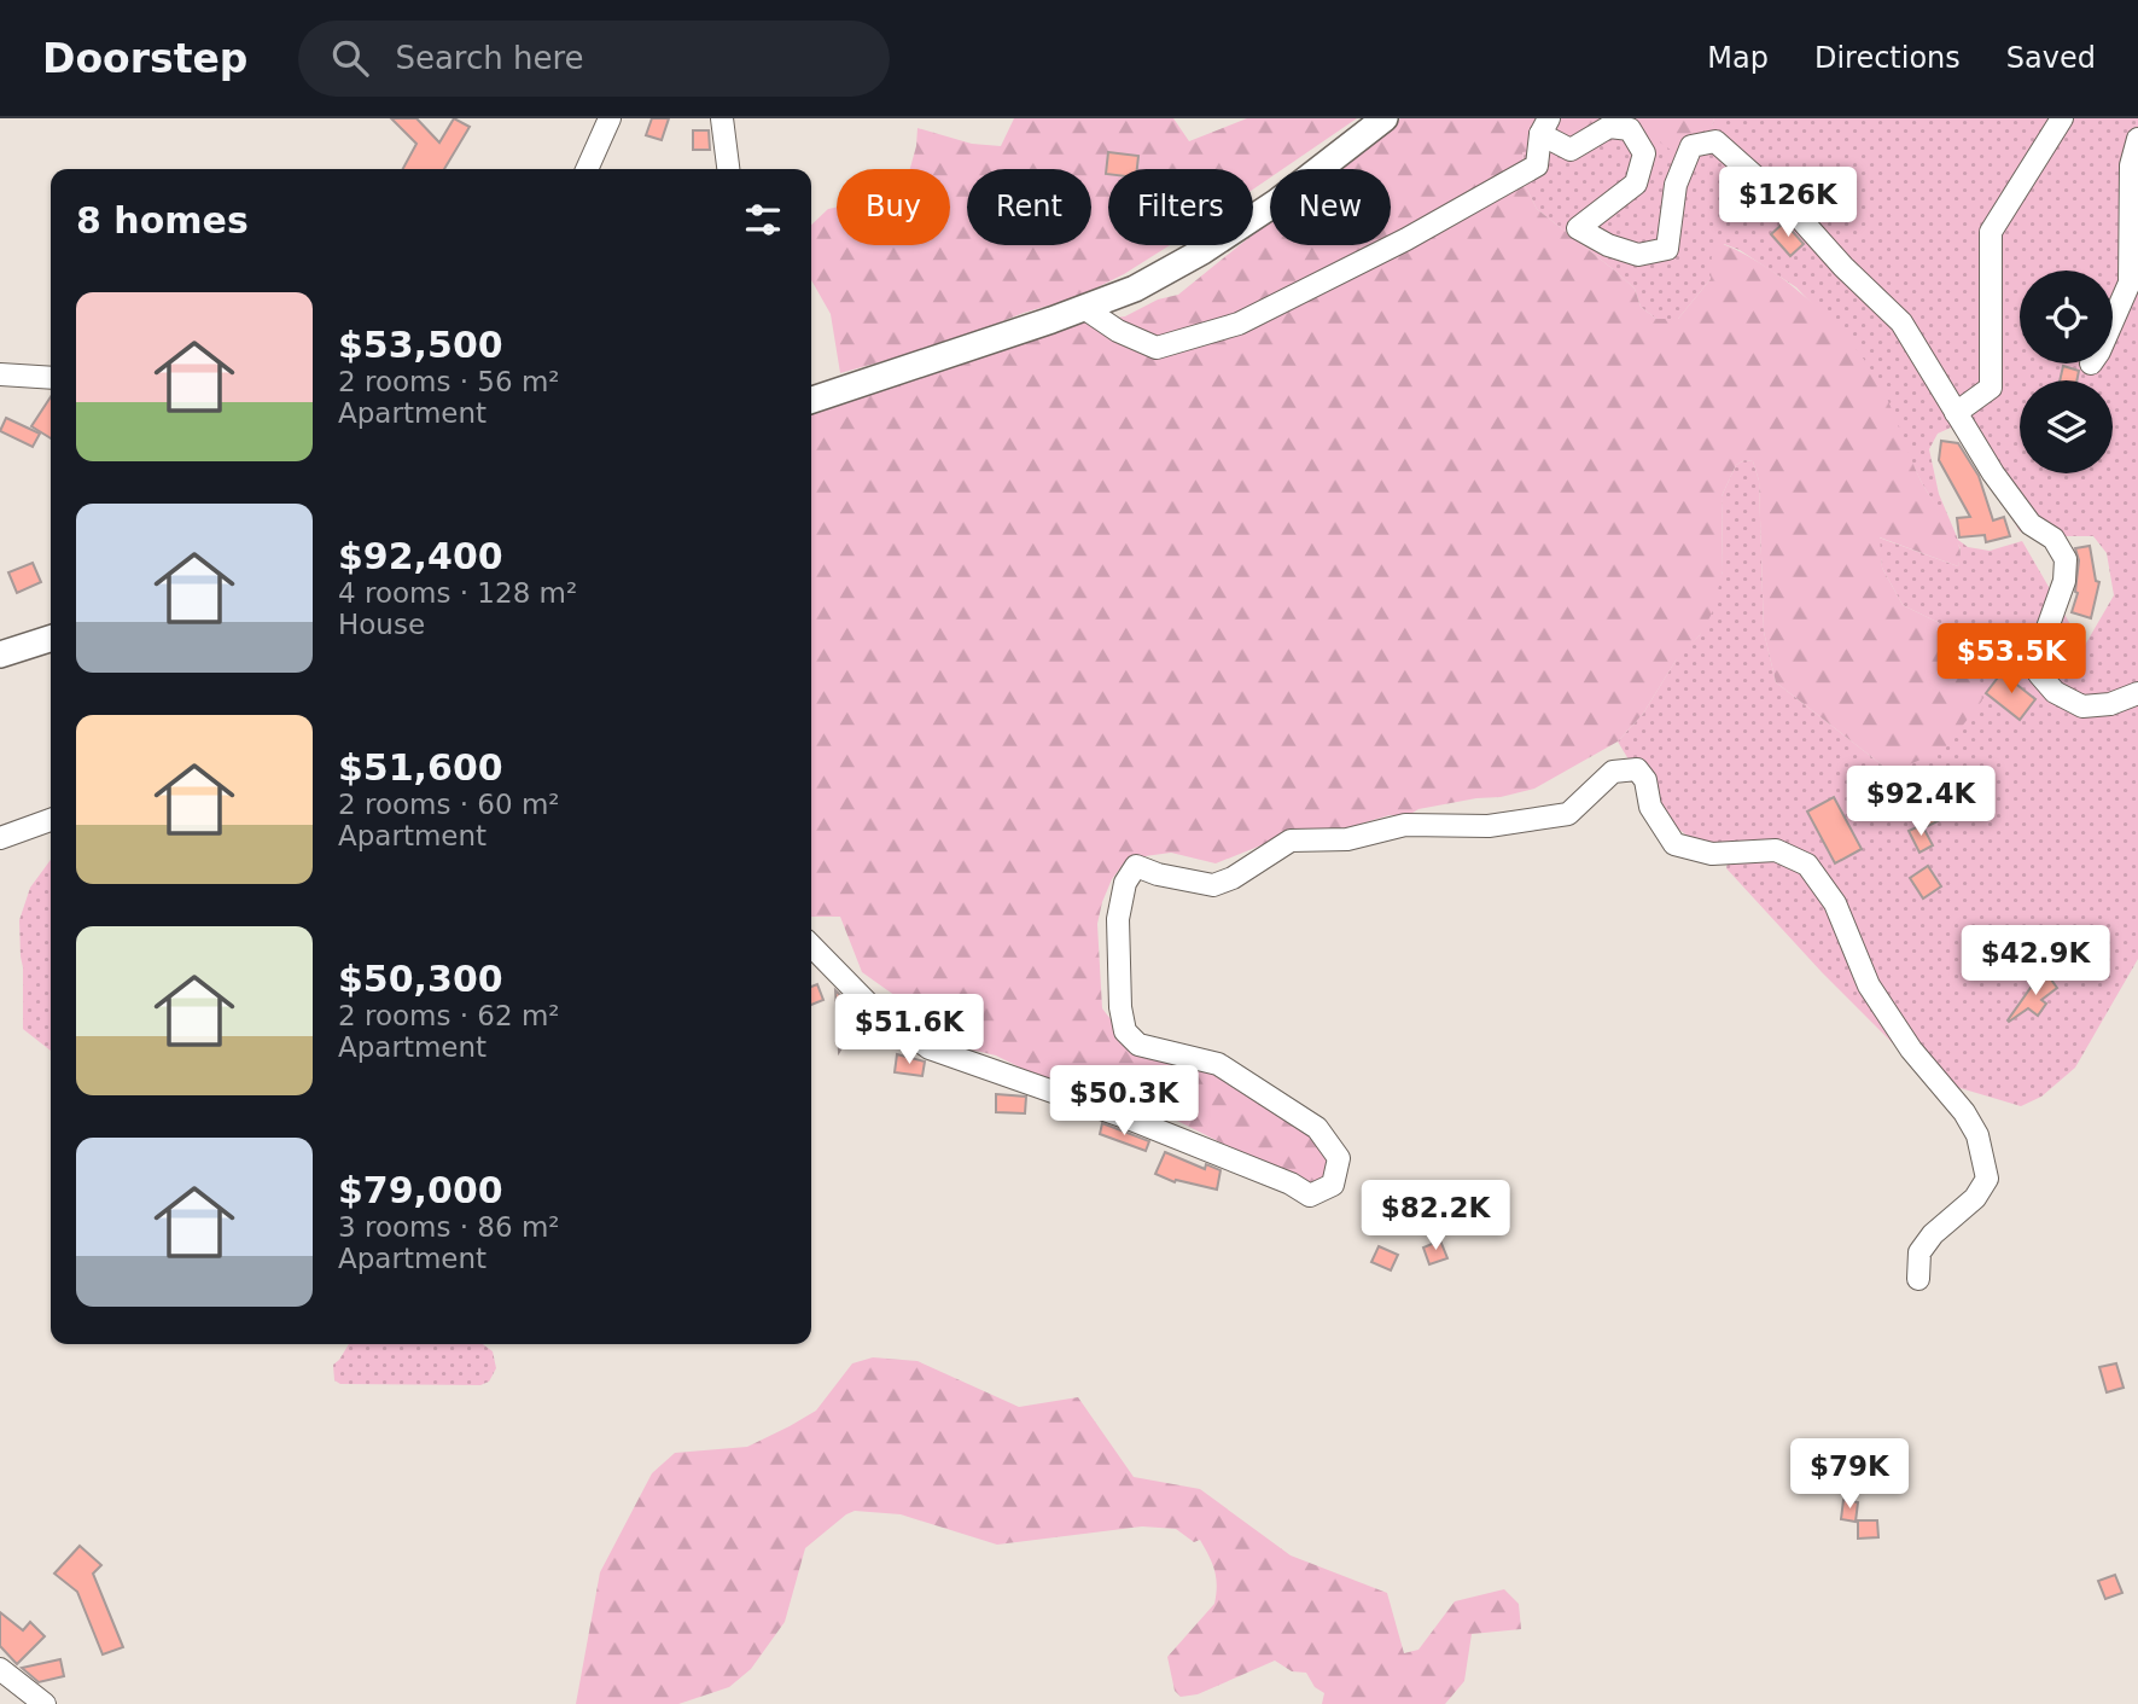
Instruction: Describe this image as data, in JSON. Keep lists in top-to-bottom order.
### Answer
{
  "page": {
    "header": "Doorstep",
    "search": "Search here",
    "nav": ["Map", "Directions", "Saved"],
    "price": [
      "$126K",
      "$53.5K",
      "$92.4K",
      "$42.9K",
      "$51.6K",
      "$50.3K",
      "$82.2K",
      "$79K"
    ],
    "chip": [
      "Buy",
      "Rent",
      "Filters",
      "New"
    ],
    "heading": "8 homes",
    "list": [
      {
        "name": "$53,500",
        "note": "2 rooms · 56 m² · Apartment"
      },
      {
        "name": "$92,400",
        "note": "4 rooms · 128 m² · House"
      },
      {
        "name": "$51,600",
        "note": "2 rooms · 60 m² · Apartment"
      },
      {
        "name": "$50,300",
        "note": "2 rooms · 62 m² · Apartment"
      },
      {
        "name": "$79,000",
        "note": "3 rooms · 86 m² · Apartment"
      }
    ]
  }
}
